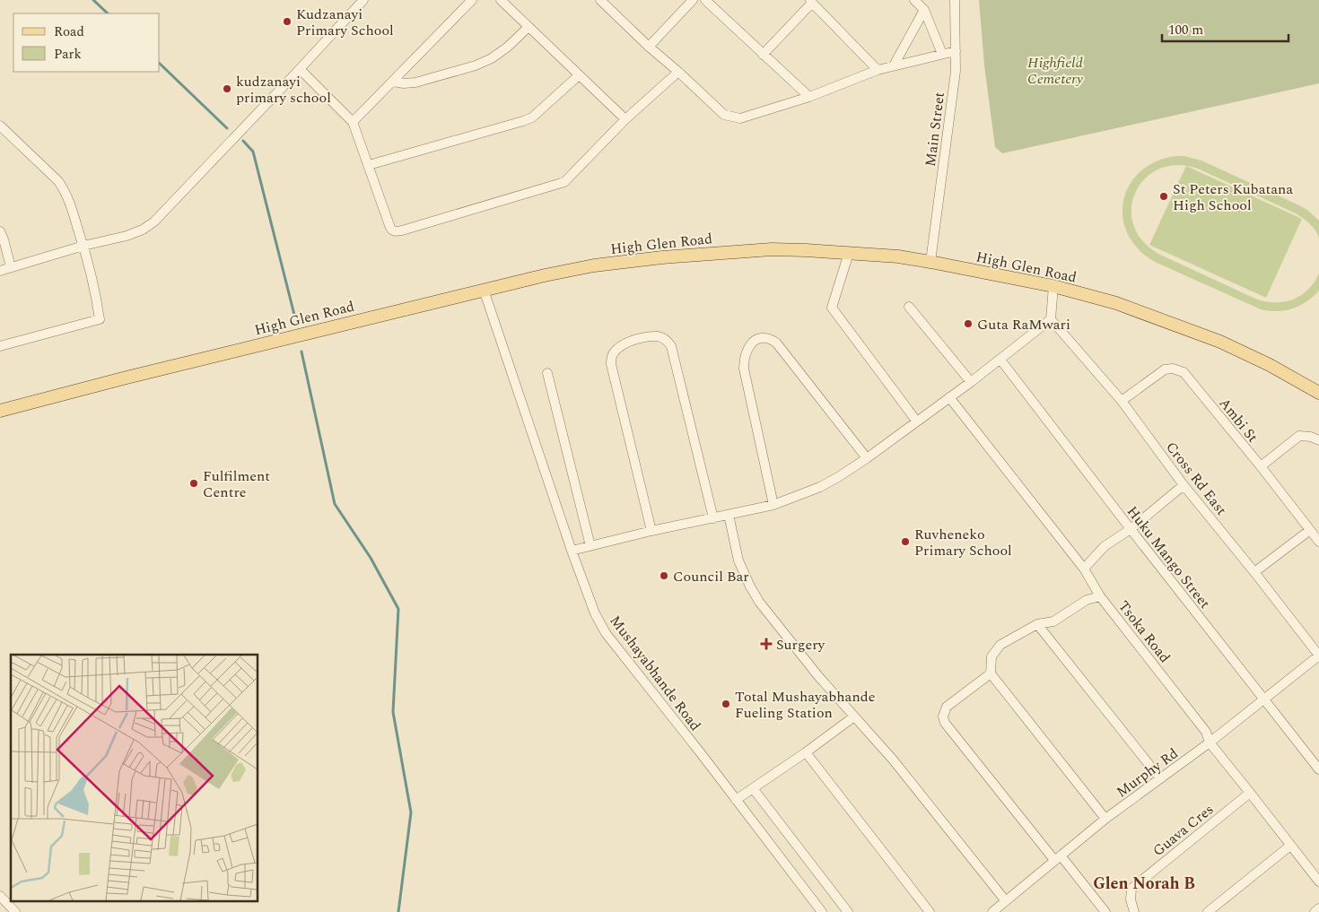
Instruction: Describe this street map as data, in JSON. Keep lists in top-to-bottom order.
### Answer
{
  "streets": {
    "main road": ["High Glen Road"],
    "street": [
      "Main Street",
      "Ambi St",
      "Cross Rd East",
      "Huku Mango Street",
      "Tsoka Road",
      "Mushayabhande Road",
      "Murphy Rd",
      "Guava Cres"
    ]
  },
  "crossings": [
    ["Main Street", "High Glen Road"],
    ["High Glen Road", "Mushayabhande Road"],
    ["Ambi St", "Cross Rd East"],
    ["Cross Rd East", "Murphy Rd"],
    ["Huku Mango Street", "Murphy Rd"],
    ["Tsoka Road", "Murphy Rd"],
    ["Tsoka Road", "Guava Cres"]
  ],
  "districts": ["Glen Norah B"],
  "parks": ["Highfield Cemetery"],
  "places": {
    "other": [
      "Kudzanayi Primary School",
      "kudzanayi primary school",
      "St Peters Kubatana High School",
      "Guta RaMwari",
      "Fulfilment Centre",
      "Ruvheneko Primary School",
      "Council Bar",
      "Total Mushayabhande Fueling Station"
    ],
    "health": ["Surgery"]
  },
  "legend": ["Road", "Park"],
  "scale_bar": "100 m"
}
